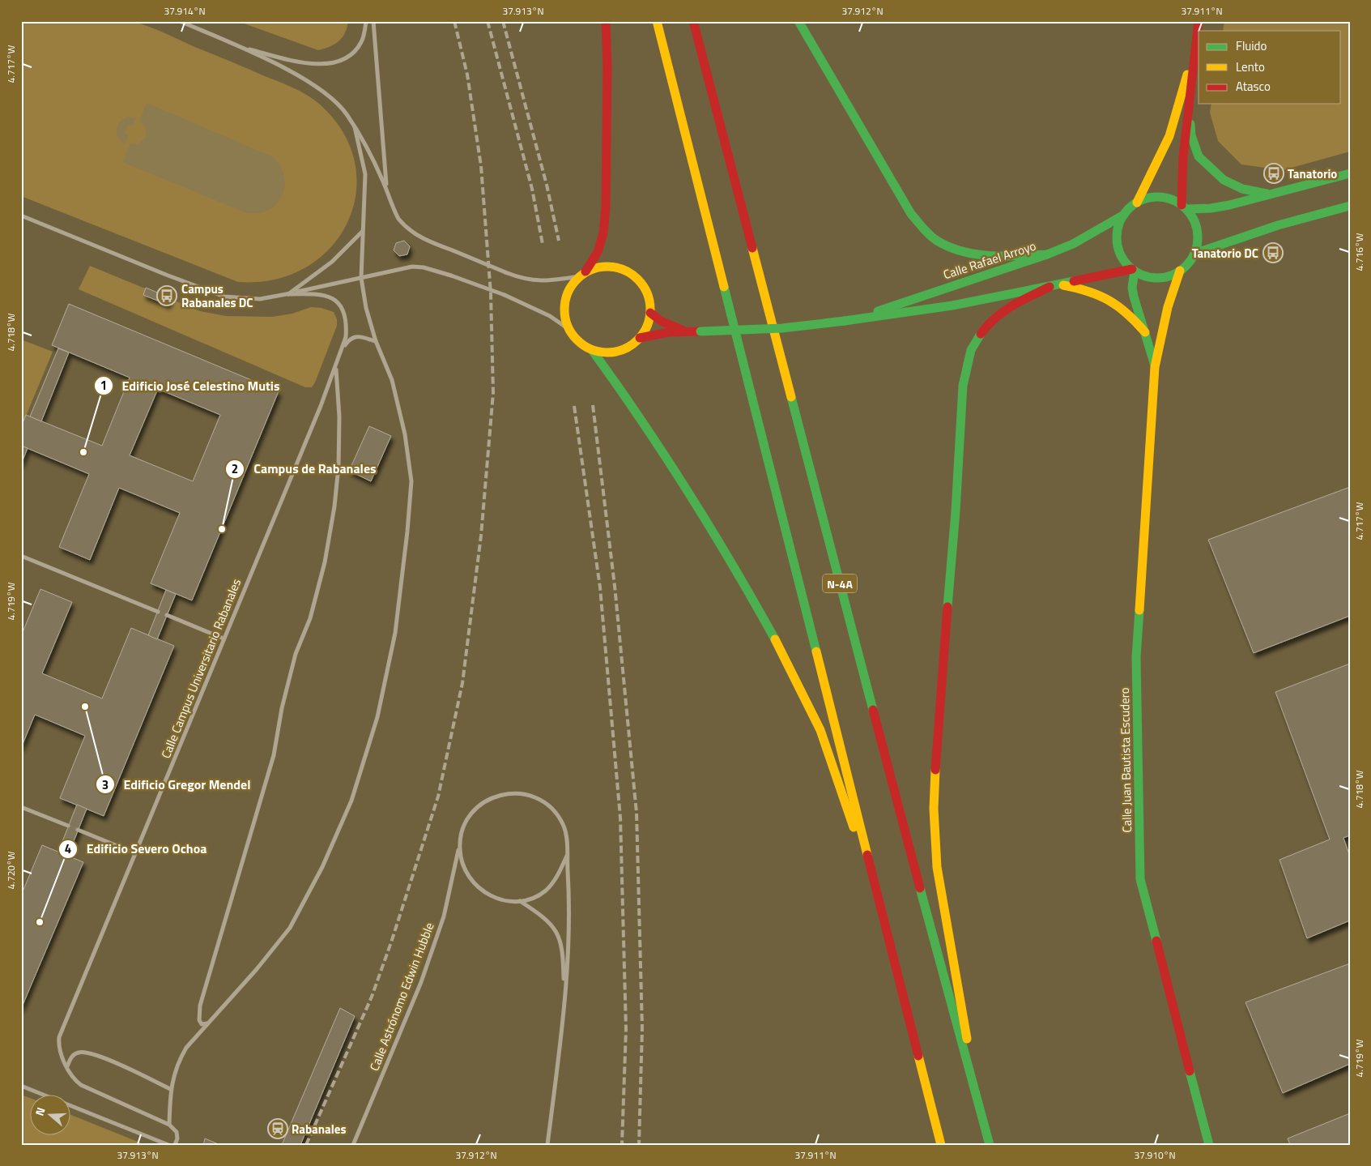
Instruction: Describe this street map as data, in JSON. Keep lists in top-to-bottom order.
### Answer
{
  "streets": {
    "main road": ["Calle Rafael Arroyo", "N-4A", "Calle Juan Bautista Escudero"],
    "street": ["Calle Campus Universitario Rabanales", "Calle Astrónomo Edwin Hubble"]
  },
  "crossings": [
    ["Calle Rafael Arroyo", "Calle Campus Universitario Rabanales"],
    ["Calle Rafael Arroyo", "Calle Juan Bautista Escudero"]
  ],
  "places": {
    "bus stop": ["Tanatorio", "Tanatorio DC", "Campus Rabanales DC"],
    "other": [
      "Edificio José Celestino Mutis",
      "Campus de Rabanales",
      "Edificio Gregor Mendel",
      "Edificio Severo Ochoa"
    ],
    "station": ["Rabanales"]
  },
  "legend": ["Fluido", "Lento", "Atasco"],
  "north": "left",
  "coordinates": [
    "37.914°N",
    "37.913°N",
    "37.912°N",
    "37.911°N",
    "4.717°W",
    "4.716°W",
    "4.718°W",
    "4.719°W",
    "4.720°W",
    "37.910°N"
  ]
}
